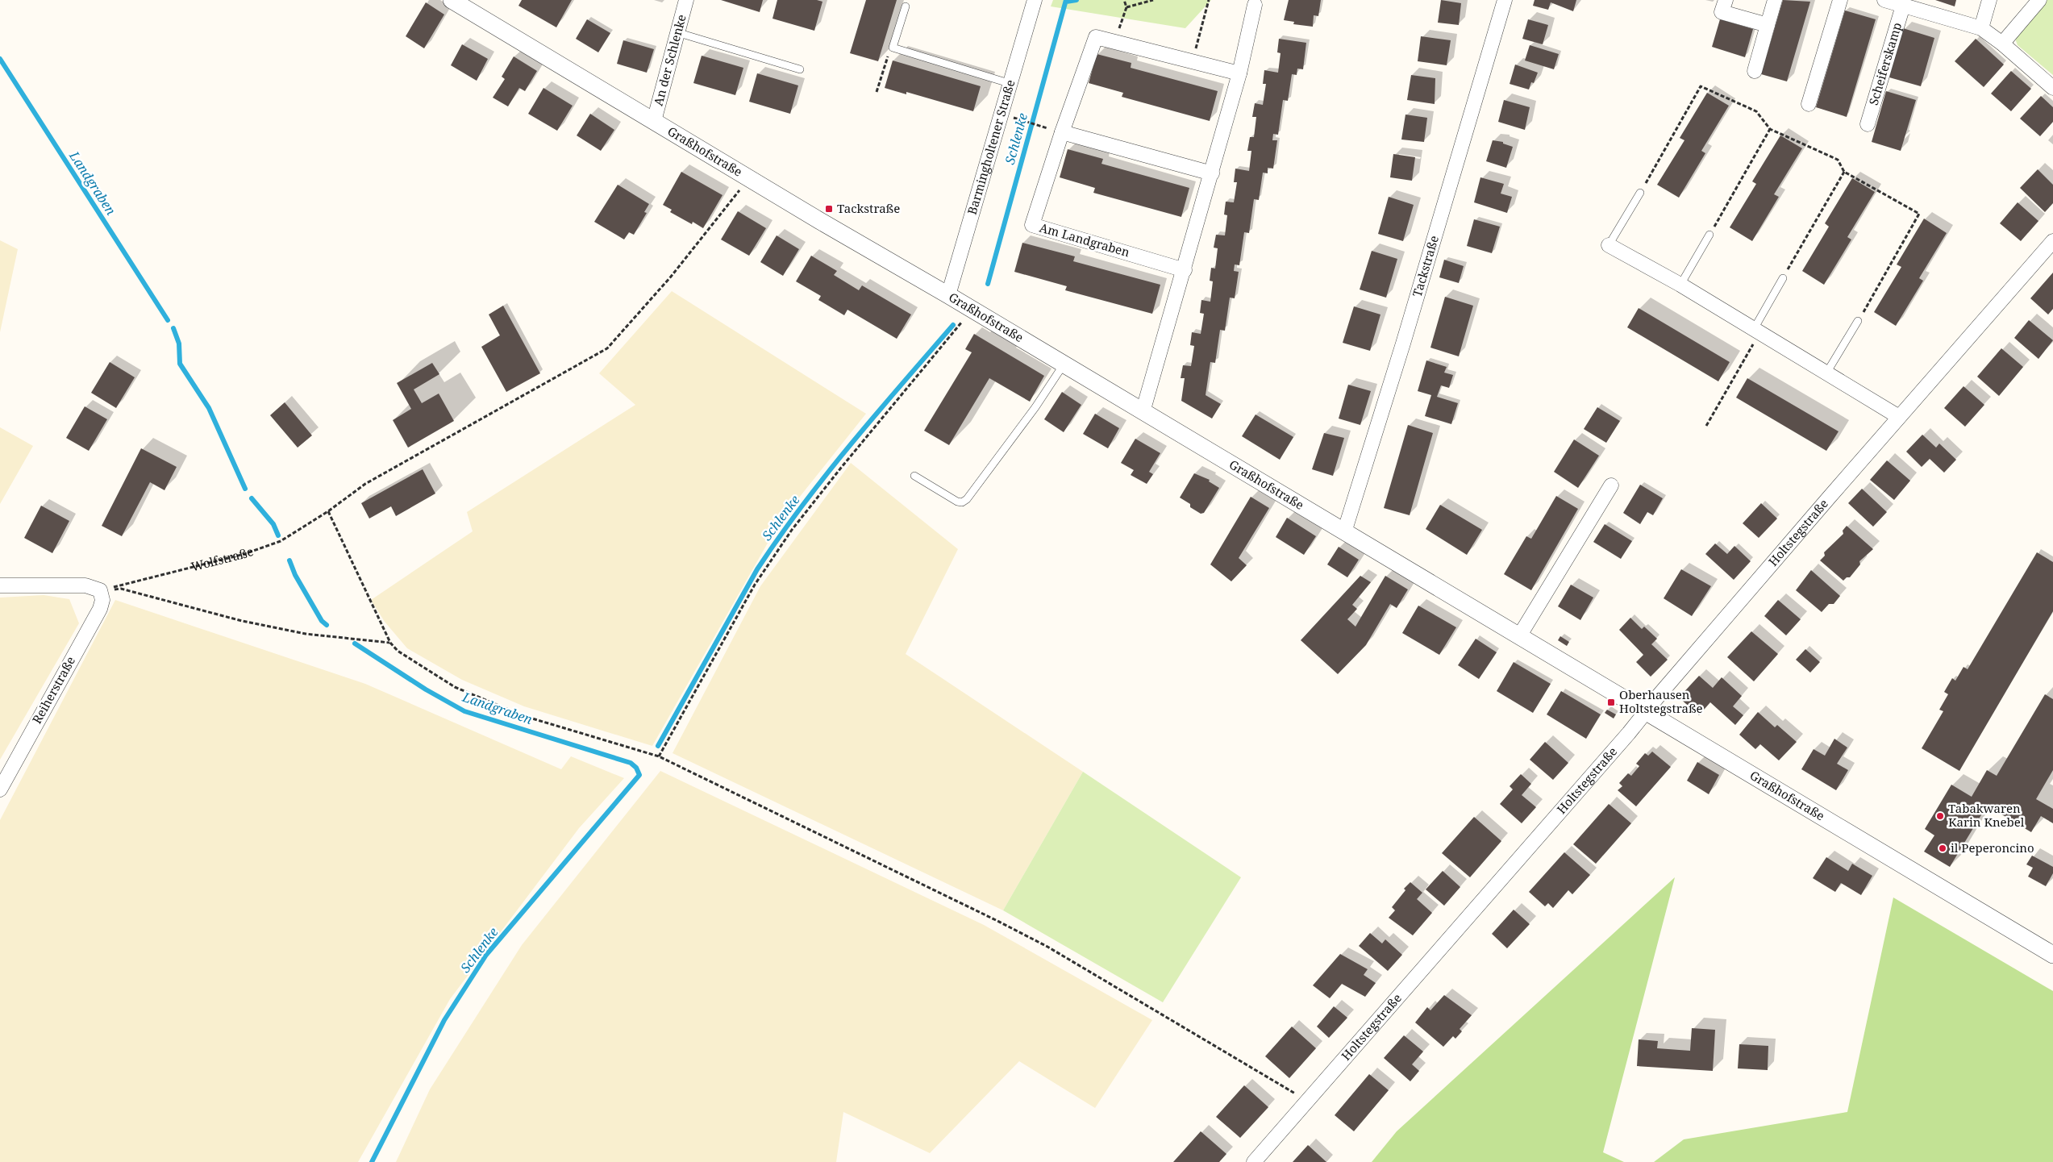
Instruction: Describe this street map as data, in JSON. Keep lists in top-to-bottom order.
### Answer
{
  "streets": {
    "street": [
      "An der Schlenke",
      "Scheiferskamp",
      "Barmingholtener Straße",
      "Graßhofstraße",
      "Am Landgraben",
      "Tackstraße",
      "Holtstegstraße",
      "Reiherstraße"
    ],
    "path": ["Wolfstraße"]
  },
  "crossings": [
    ["An der Schlenke", "Graßhofstraße"],
    ["Barmingholtener Straße", "Graßhofstraße"],
    ["Graßhofstraße", "Tackstraße"],
    ["Graßhofstraße", "Holtstegstraße"],
    ["Graßhofstraße", "Wolfstraße"],
    ["Wolfstraße", "Reiherstraße"]
  ],
  "water": ["Schlenke", "Landgraben"],
  "places": {
    "transit": ["Tackstraße", "Oberhausen Holtstegstraße"],
    "other": ["Tabakwaren Karin Knebel", "il Peperoncino"]
  }
}
